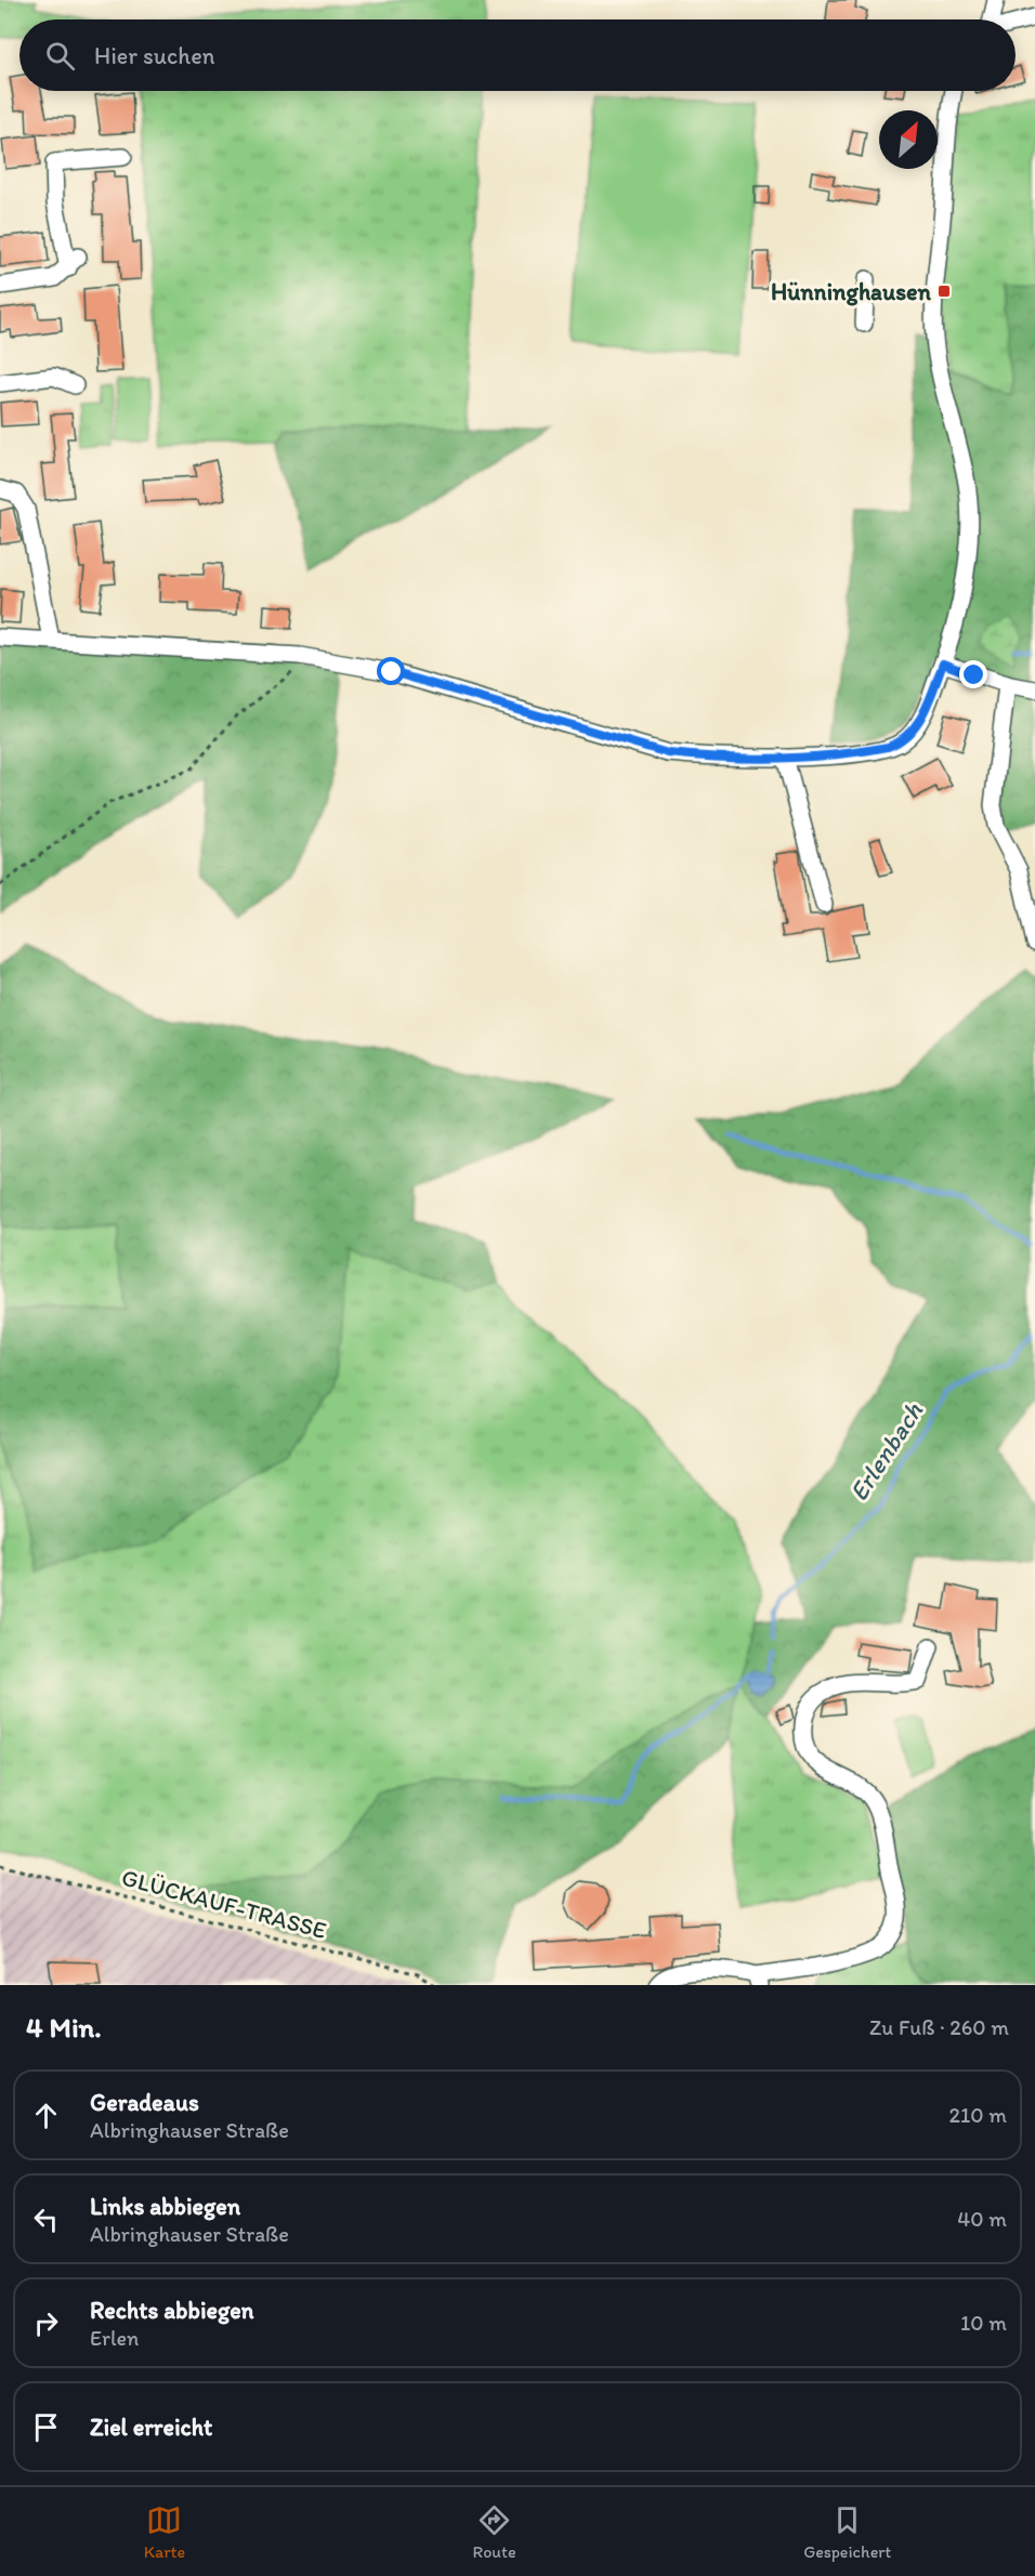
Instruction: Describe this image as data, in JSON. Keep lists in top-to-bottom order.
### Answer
{
  "streets": {
    "path": ["GLÜCKAUF-TRASSE"]
  },
  "water": ["Erlenbach"],
  "places": {
    "transit": ["Hünninghausen"]
  },
  "north": "top right",
  "page": {
    "search": "Hier suchen",
    "heading": ["4 Min.", "Zu Fuß · 260 m"],
    "list": [
      ["Geradeaus", "Albringhauser Straße", "210 m"],
      ["Links abbiegen", "Albringhauser Straße", "40 m"],
      ["Rechts abbiegen", "Erlen", "10 m"],
      "Ziel erreicht"
    ],
    "nav": ["Karte", "Route", "Gespeichert"]
  }
}
